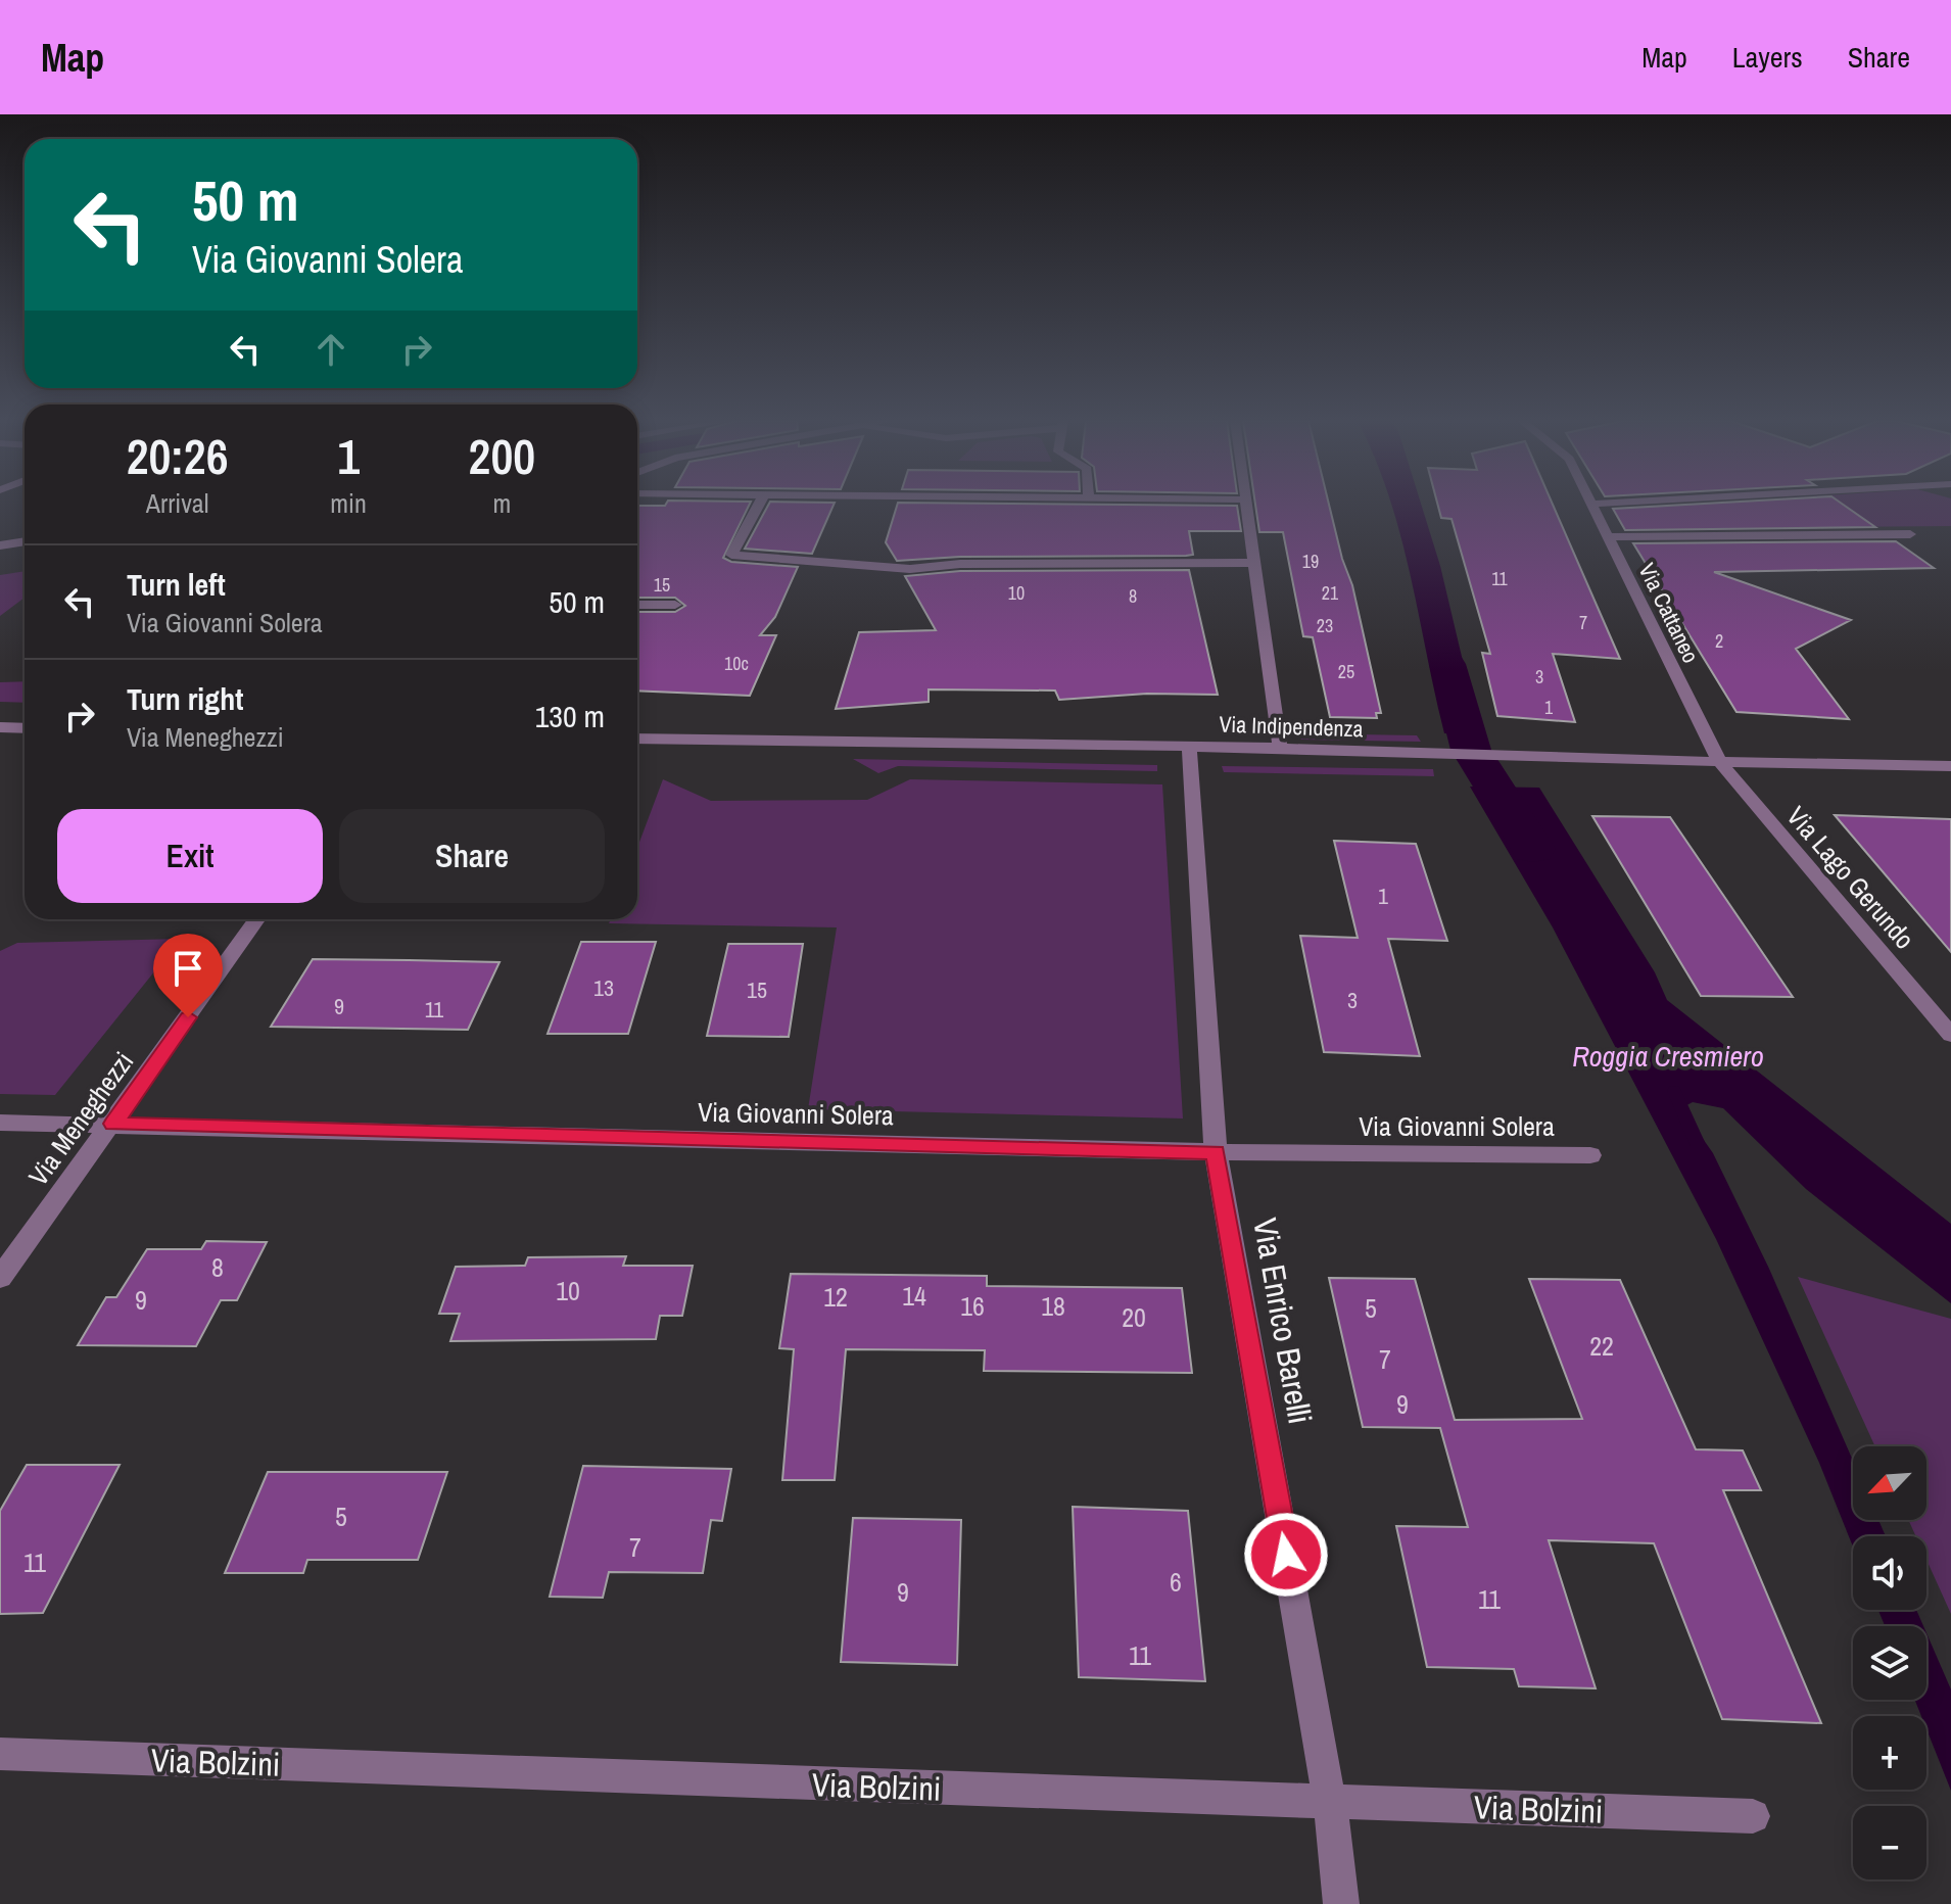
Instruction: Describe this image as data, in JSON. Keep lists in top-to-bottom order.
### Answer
{
  "streets": {
    "street": [
      "Via Cattaneo",
      "Via Indipendenza",
      "Via Lago Gerundo",
      "Via Giovanni Solera",
      "Via Meneghezzi",
      "Via Enrico Barelli",
      "Via Bolzini"
    ]
  },
  "crossings": [
    ["Via Cattaneo", "Via Indipendenza"],
    ["Via Cattaneo", "Via Lago Gerundo"],
    ["Via Indipendenza", "Via Enrico Barelli"],
    ["Via Giovanni Solera", "Via Meneghezzi"],
    ["Via Giovanni Solera", "Via Enrico Barelli"],
    ["Via Enrico Barelli", "Via Bolzini"]
  ],
  "water": ["Roggia Cresmiero"],
  "house_numbers": [
    "19",
    "11",
    "15",
    "10",
    "21",
    "8",
    "7",
    "23",
    "2",
    "10c",
    "25",
    "3",
    "1",
    "1",
    "13",
    "15",
    "3",
    "9",
    "11",
    "8",
    "10",
    "14",
    "12",
    "9",
    "16",
    "18",
    "5",
    "20",
    "22",
    "7",
    "9",
    "5",
    "7",
    "11",
    "6",
    "9",
    "11",
    "11"
  ],
  "north": "bottom left",
  "page": {
    "header": "Map",
    "nav": ["Map", "Layers", "Share"],
    "turn": ["50 m", "Via Giovanni Solera"],
    "eta": [
      "20:26",
      "Arrival",
      "1",
      "min",
      "200",
      "m"
    ],
    "list": [
      {
        "name": "Turn left",
        "note": "Via Giovanni Solera",
        "value": "50 m"
      },
      {
        "name": "Turn right",
        "note": "Via Meneghezzi",
        "value": "130 m"
      }
    ],
    "buttons": ["Exit", "Share"],
    "map_buttons": ["+", "−"]
  }
}
